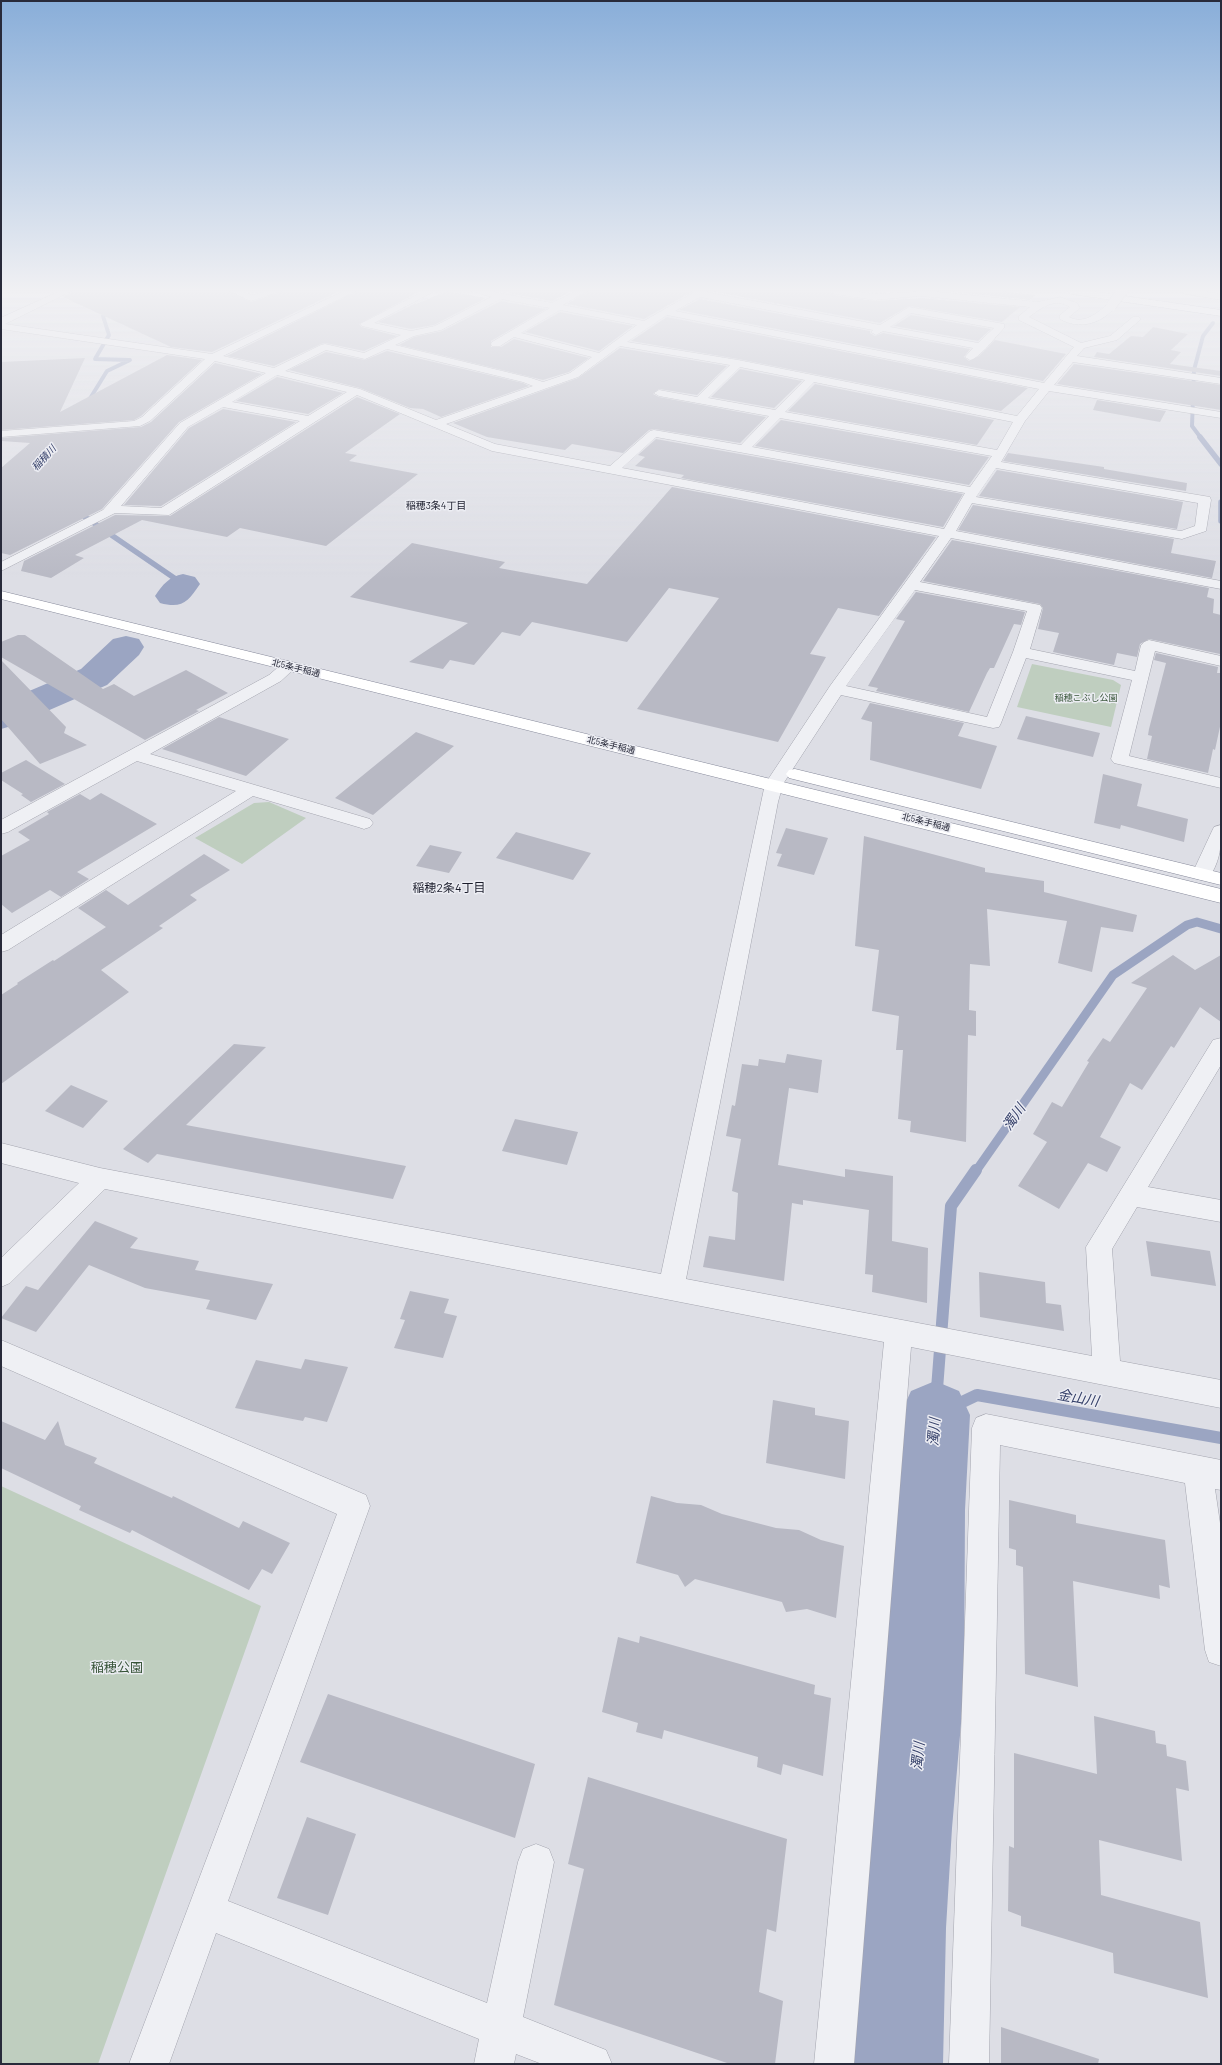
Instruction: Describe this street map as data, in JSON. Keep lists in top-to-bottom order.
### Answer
{
  "streets": {
    "highway": ["北5条手稲通"]
  },
  "districts": ["稲穂3条4丁目", "稲穂2条4丁目"],
  "water": ["稲積川", "濁川", "金山川"],
  "parks": ["稲穂こぶし公園", "稲穂公園"]
}
